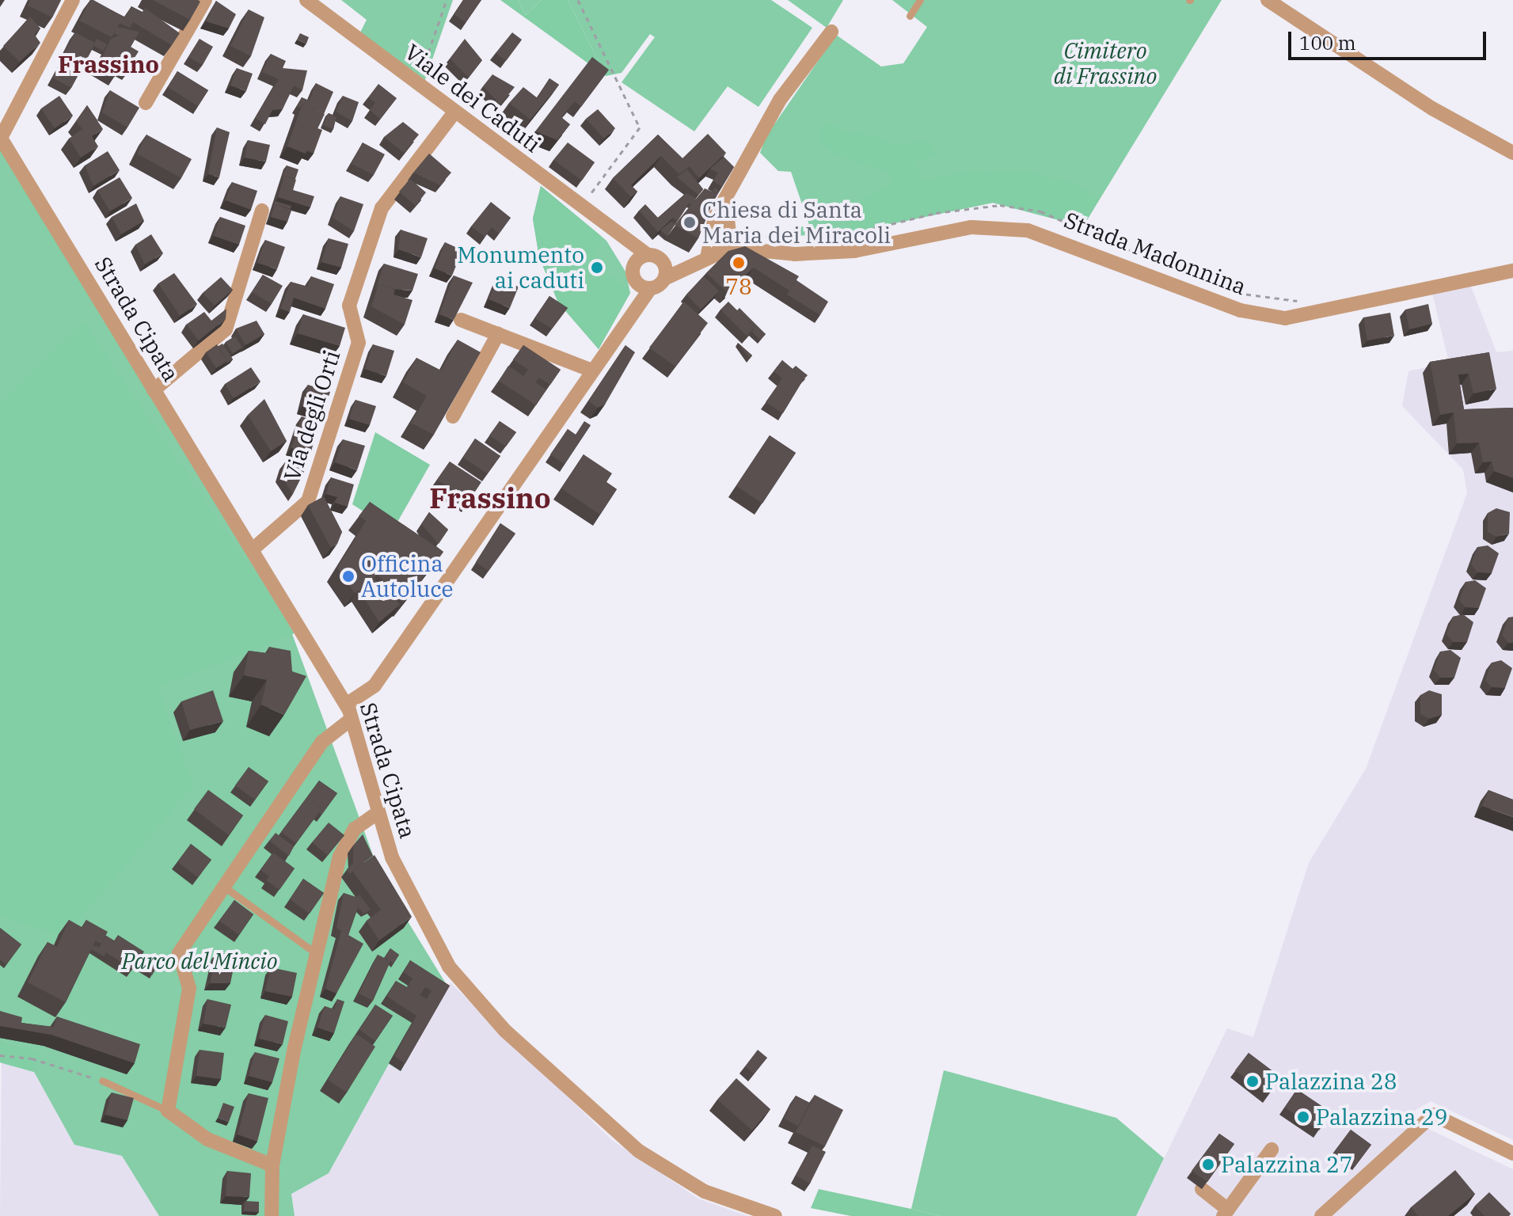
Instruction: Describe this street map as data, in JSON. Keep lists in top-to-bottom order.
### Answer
{
  "streets": {
    "street": [
      "Viale dei Caduti",
      "Strada Madonnina",
      "Strada Cipata",
      "Via degli Orti"
    ]
  },
  "crossings": [
    ["Viale dei Caduti", "Via degli Orti"],
    ["Strada Cipata", "Via degli Orti"]
  ],
  "districts": ["Frassino", "Frassino"],
  "parks": ["Cimitero di Frassino", "Parco del Mincio"],
  "places": [
    "Chiesa di Santa Maria dei Miracoli",
    "78",
    "Monumento ai caduti",
    "Officina Autoluce",
    "Palazzina 28",
    "Palazzina 29",
    "Palazzina 27"
  ],
  "scale_bar": "100 m"
}
